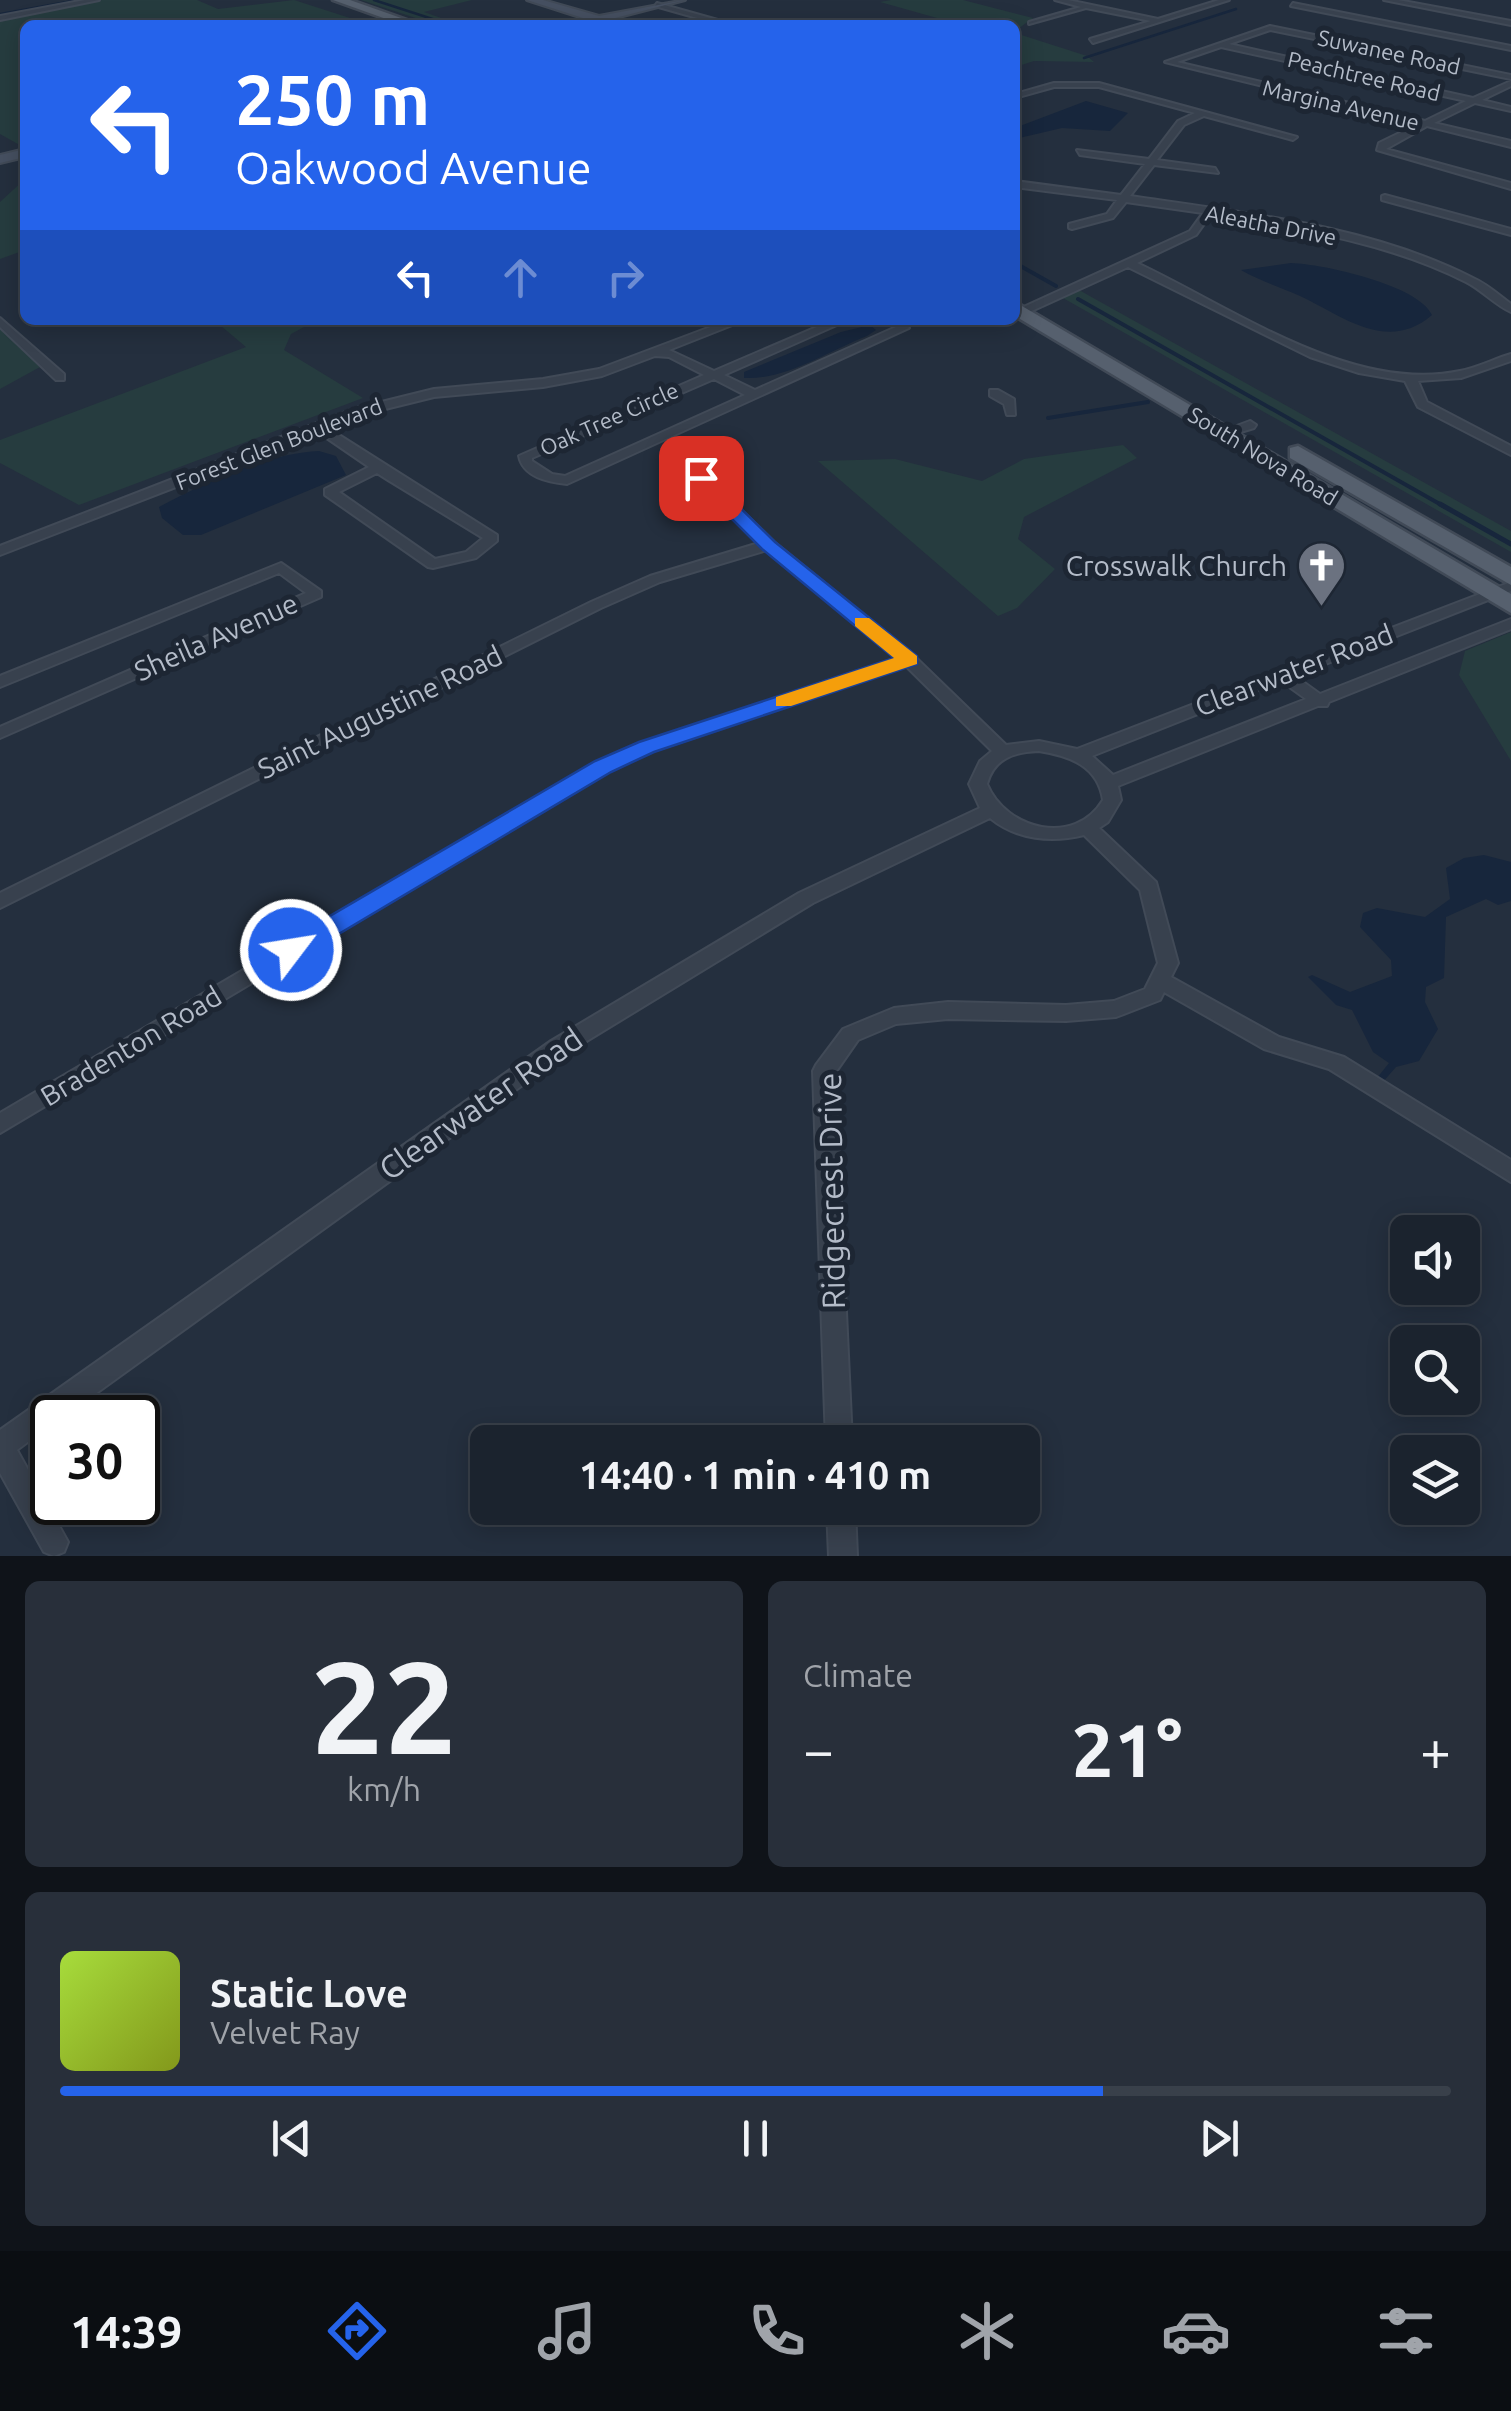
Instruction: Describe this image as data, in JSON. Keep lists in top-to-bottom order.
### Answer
{
  "streets": {
    "main road": ["South Nova Road"],
    "street": [
      "Suwanee Road",
      "Peachtree Road",
      "Margina Avenue",
      "Aleatha Drive",
      "Oak Tree Circle",
      "Forest Glen Boulevard",
      "Sheila Avenue",
      "Clearwater Road",
      "Saint Augustine Road",
      "Bradenton Road",
      "Ridgecrest Drive"
    ]
  },
  "crossings": [
    ["Suwanee Road", "Peachtree Road"],
    ["Suwanee Road", "Margina Avenue"],
    ["Peachtree Road", "Margina Avenue"],
    ["Oak Tree Circle", "Forest Glen Boulevard"],
    ["South Nova Road", "Clearwater Road"]
  ],
  "places": {
    "church": ["Crosswalk Church"]
  },
  "page": {
    "turn": ["250 m", "Oakwood Avenue"],
    "limit": "30",
    "trip": "14:40 · 1 min · 410 m",
    "tile": [
      ["22", "km/h"],
      "Climate"
    ],
    "heat": ["−", "21°", "+"],
    "song": ["Static Love", "Velvet Ray"],
    "tabs": "14:39"
  }
}
